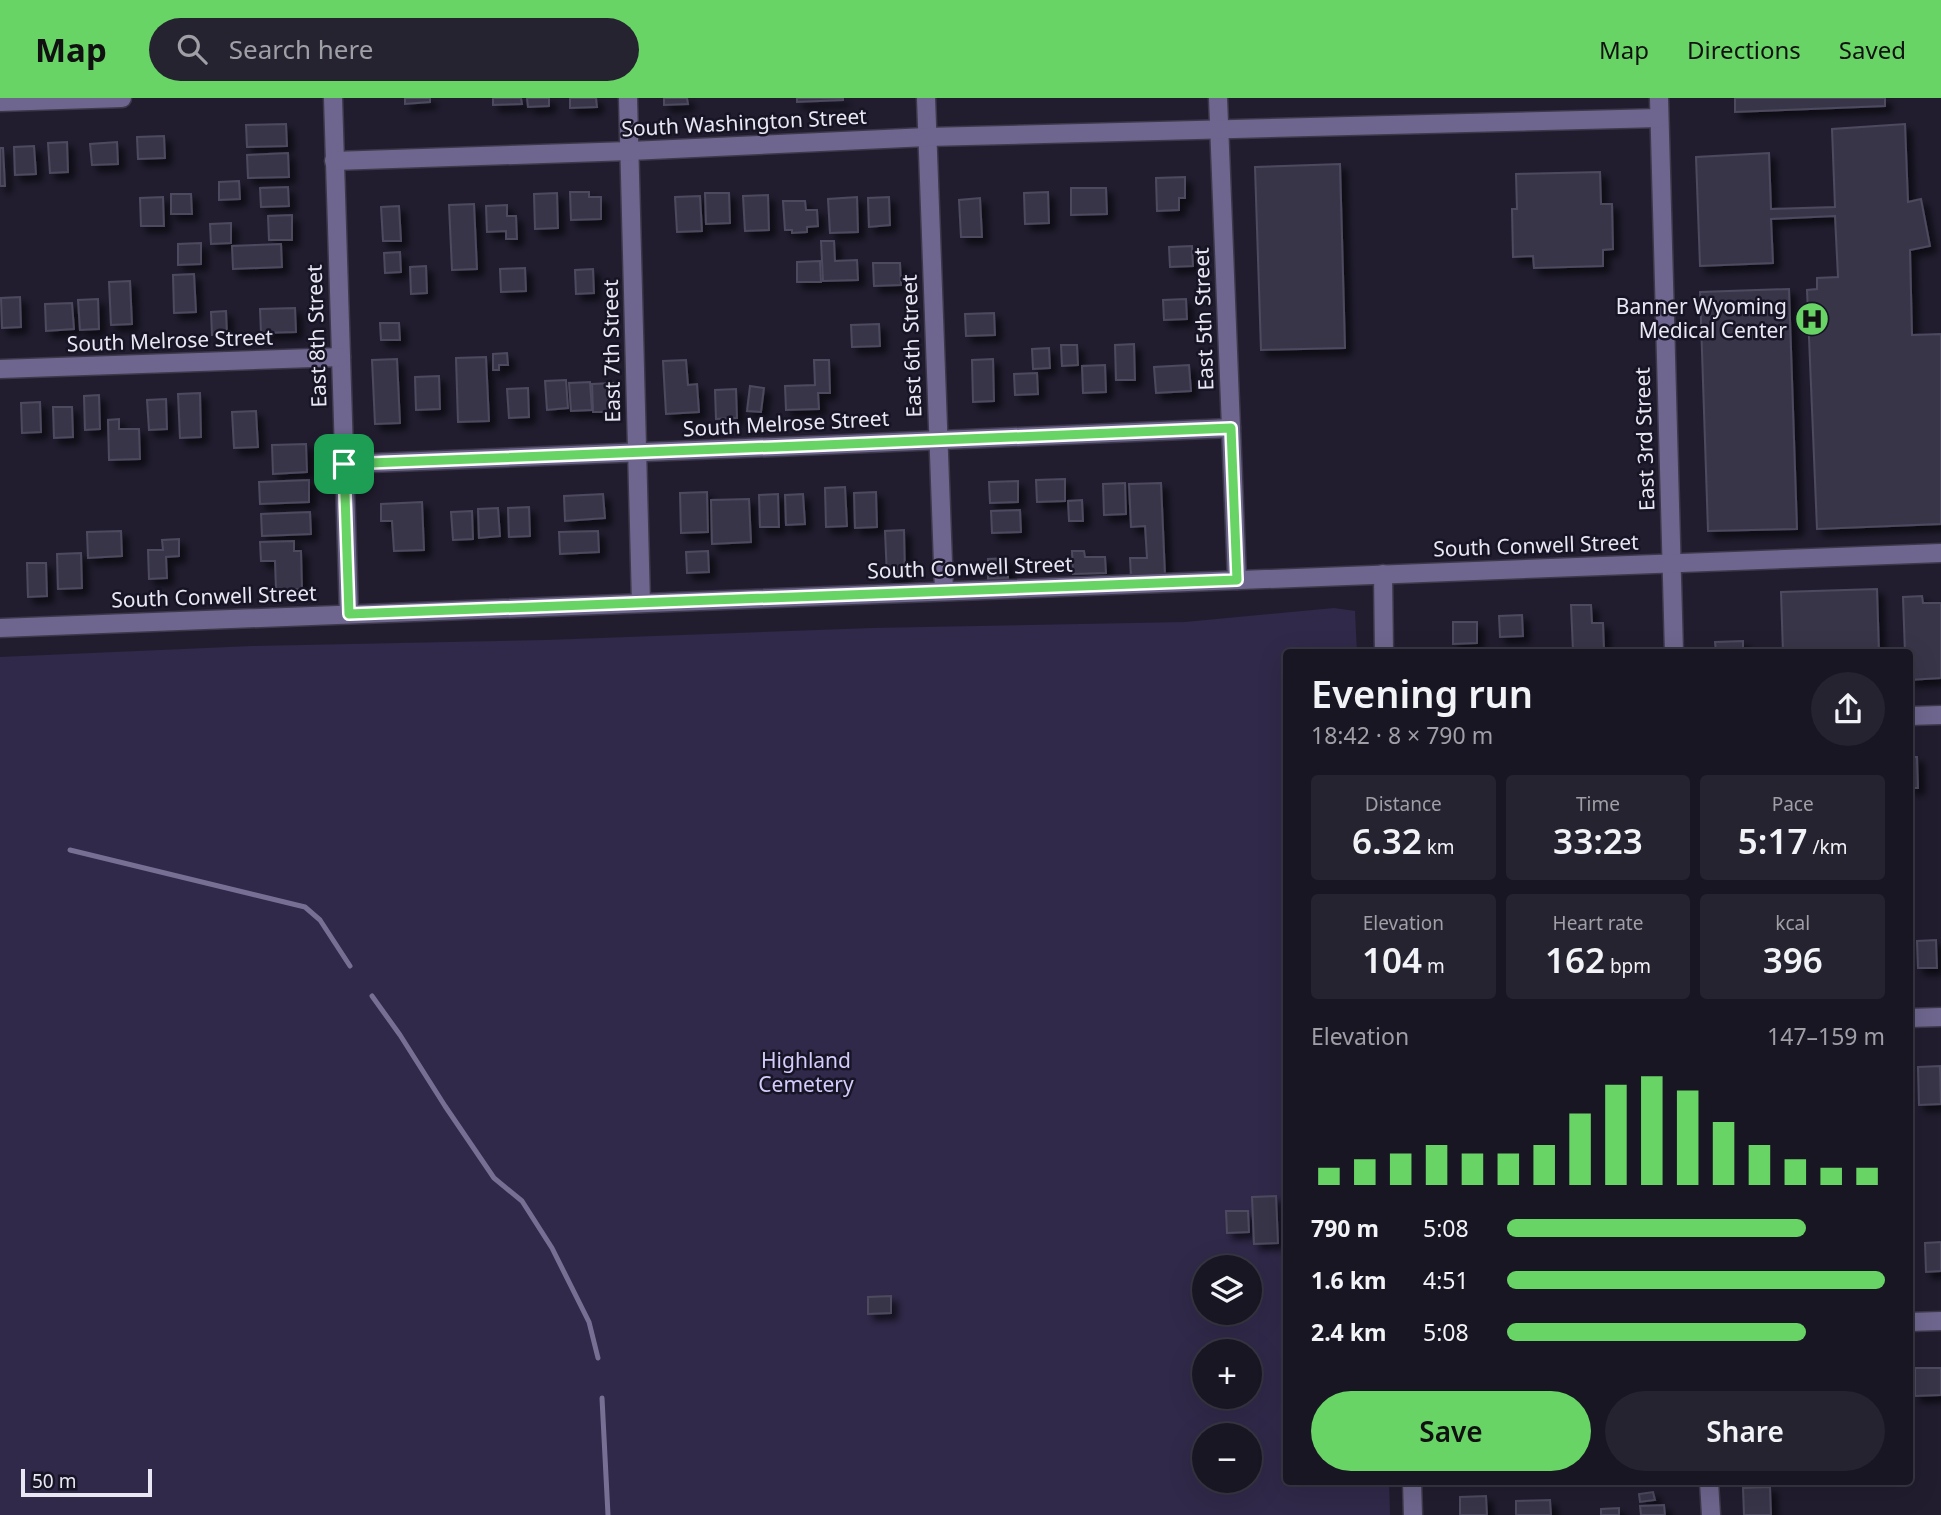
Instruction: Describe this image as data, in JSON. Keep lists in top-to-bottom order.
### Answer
{
  "streets": {
    "street": [
      "South Washington Street",
      "East 5th Street",
      "East 8th Street",
      "South Melrose Street",
      "East 6th Street",
      "East 7th Street",
      "East 3rd Street",
      "South Conwell Street"
    ]
  },
  "crossings": [
    ["South Washington Street", "East 5th Street"],
    ["South Washington Street", "East 8th Street"],
    ["South Washington Street", "East 6th Street"],
    ["South Washington Street", "East 7th Street"],
    ["South Washington Street", "East 3rd Street"],
    ["East 5th Street", "South Melrose Street"],
    ["East 5th Street", "South Conwell Street"],
    ["East 8th Street", "South Melrose Street"],
    ["East 8th Street", "South Conwell Street"],
    ["South Melrose Street", "East 6th Street"],
    ["South Melrose Street", "East 7th Street"],
    ["East 6th Street", "South Conwell Street"],
    ["East 7th Street", "South Conwell Street"],
    ["East 3rd Street", "South Conwell Street"]
  ],
  "parks": ["Highland Cemetery"],
  "places": {
    "hospital": ["Banner Wyoming Medical Center"]
  },
  "scale_bar": "50 m",
  "page": {
    "header": "Map",
    "search": "Search here",
    "nav": ["Map", "Directions", "Saved"],
    "heading": ["Evening run", "18:42 · 8 × 790 m"],
    "stats": [
      ["Distance", "6.32 km"],
      ["Time", "33:23"],
      ["Pace", "5:17 /km"],
      ["Elevation", "104 m"],
      ["Heart rate", "162 bpm"],
      ["kcal", "396"]
    ],
    "chart": ["Elevation", "147–159 m"],
    "list": [
      {
        "name": "790 m",
        "note": "5:08"
      },
      {
        "name": "1.6 km",
        "note": "4:51"
      },
      {
        "name": "2.4 km",
        "note": "5:08"
      }
    ],
    "map_buttons": ["+", "−"],
    "buttons": ["Save", "Share"],
    "scale": "50 m"
  }
}
